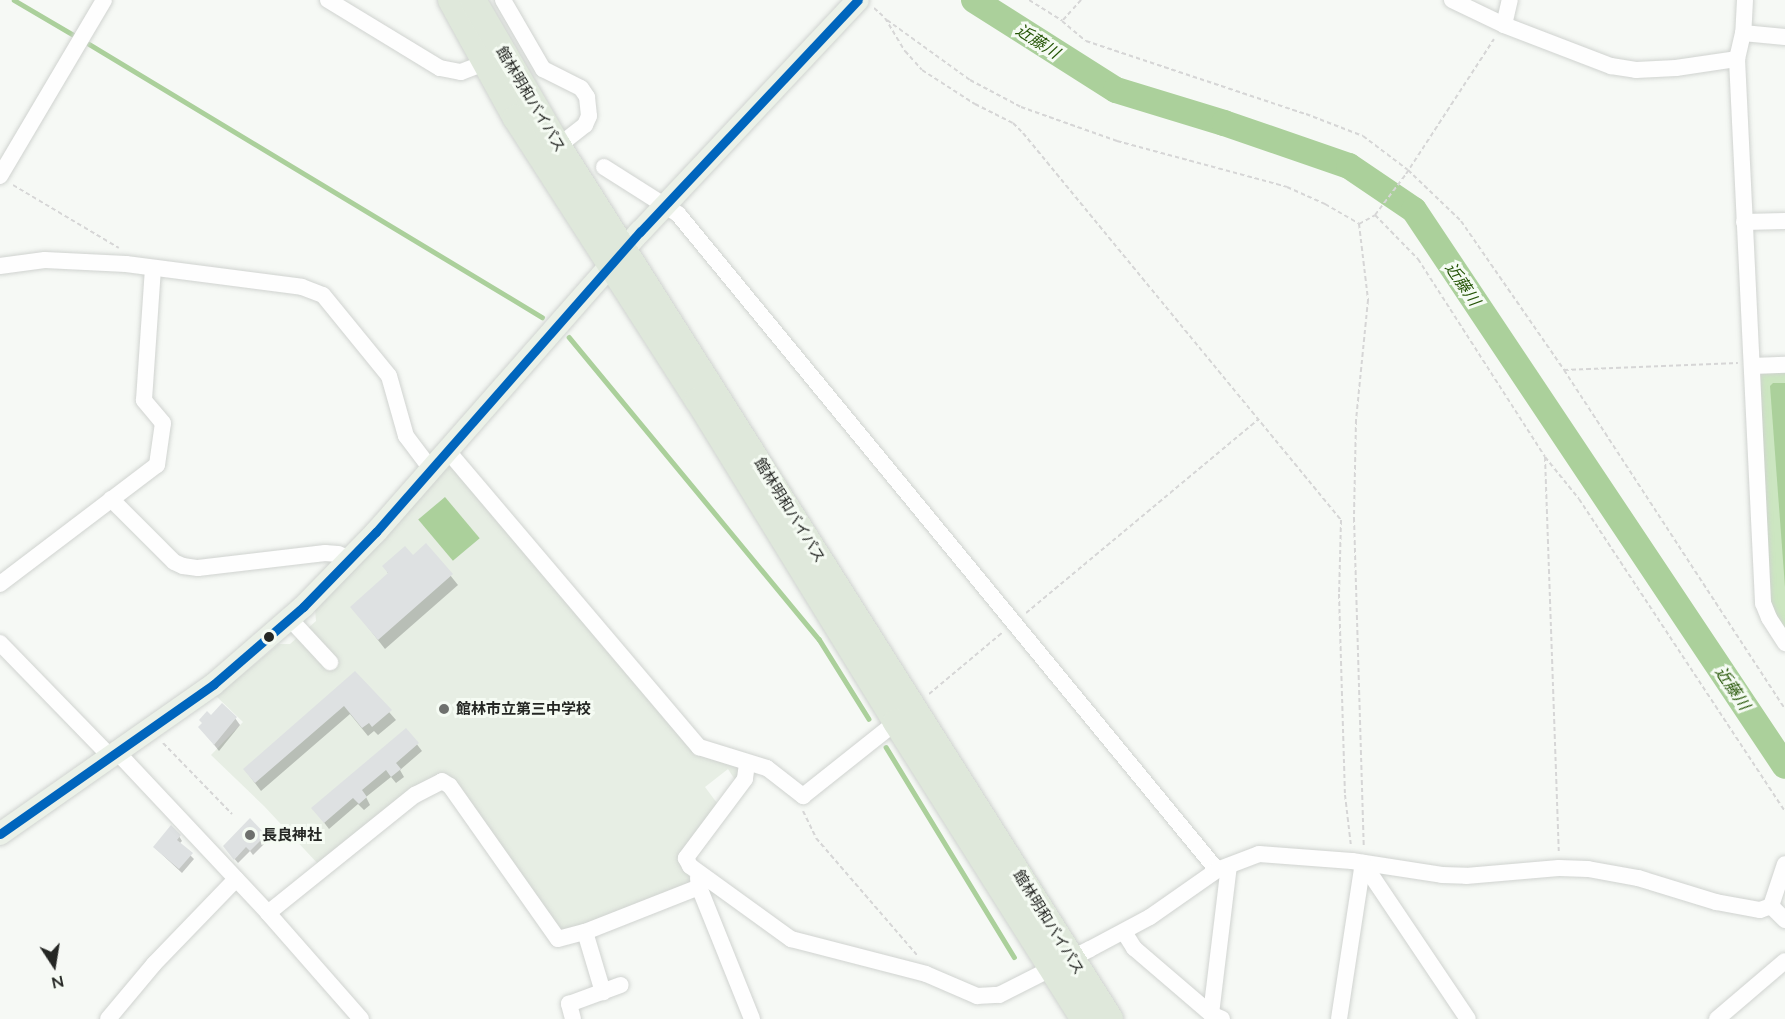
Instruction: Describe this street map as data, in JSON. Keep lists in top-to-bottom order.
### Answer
{
  "streets": {
    "highway": ["館林明和バイパス"]
  },
  "water": ["近藤川"],
  "places": ["館林市立第三中学校", "長良神社"],
  "north": "bottom"
}
